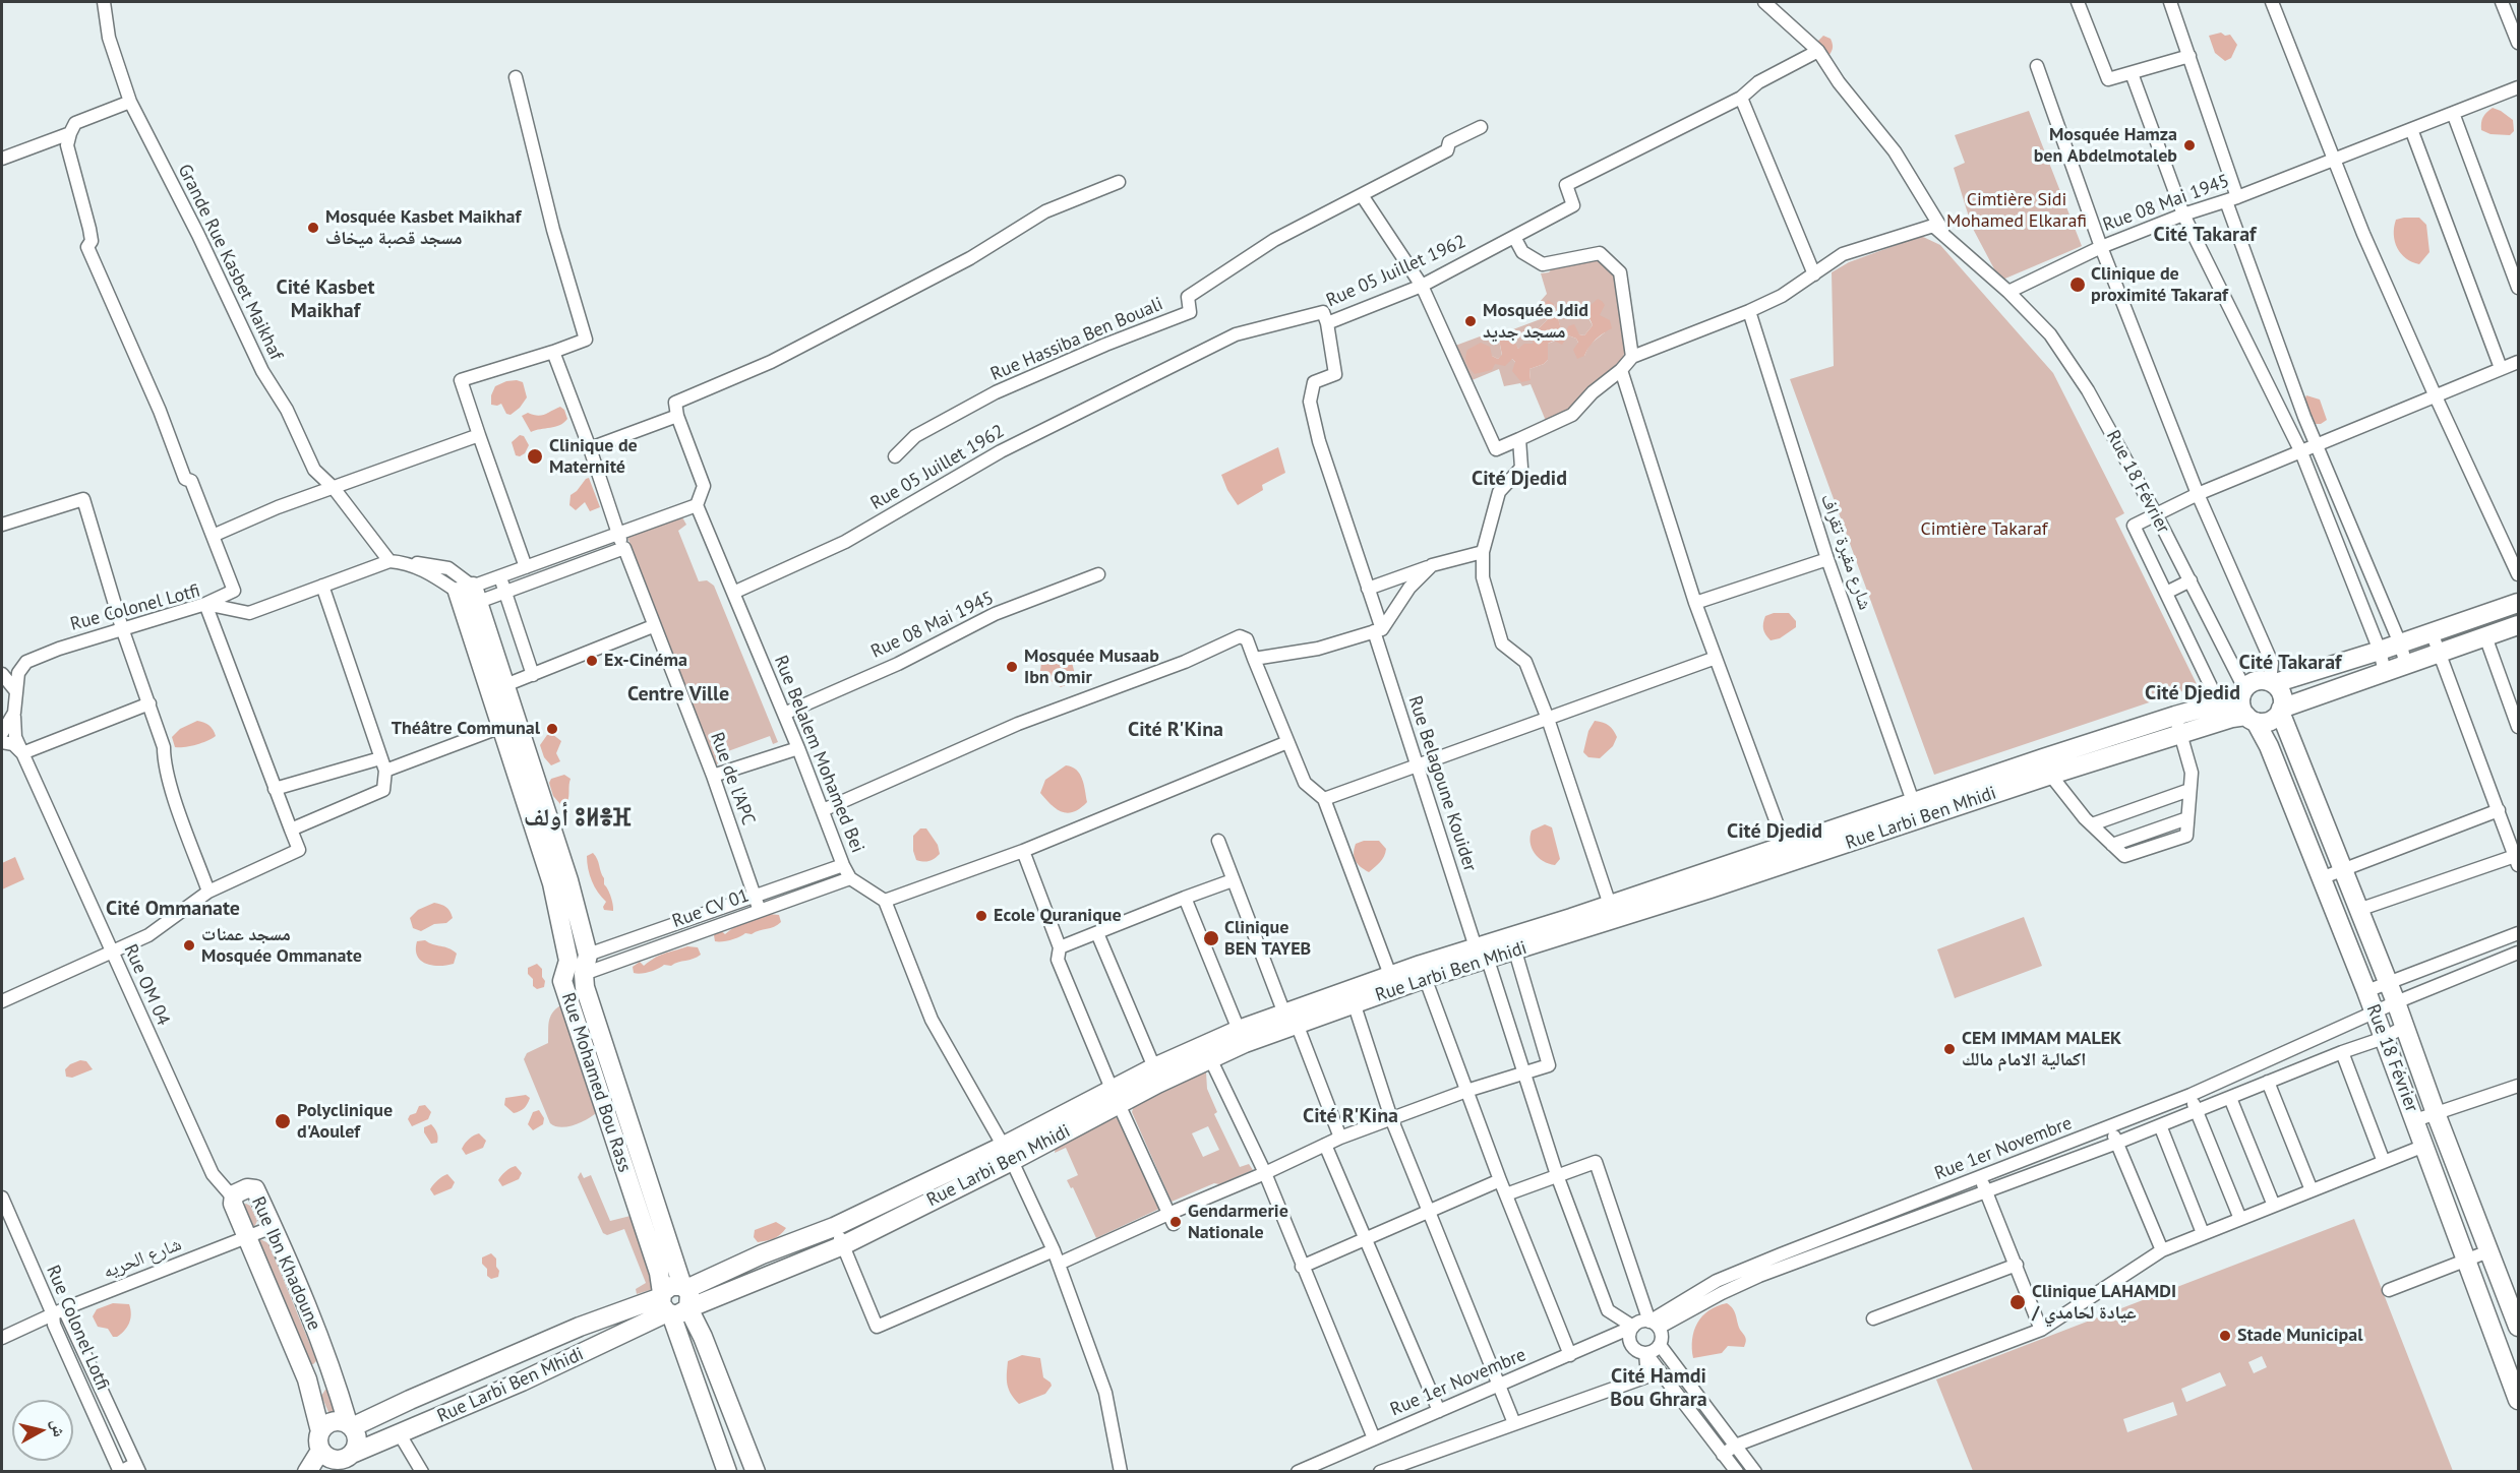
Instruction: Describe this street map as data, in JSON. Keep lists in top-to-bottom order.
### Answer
{
  "streets": {
    "street": [
      "Rue 08 Mai 1945",
      "Grande Rue Kasbet Maikhaf",
      "Rue 05 Juillet 1962",
      "Rue Hassiba Ben Bouali",
      "Rue 18 Février",
      "شارع مقبرة تقراف",
      "Rue Colonel Lotfi",
      "Rue Belalem Mohamed Bei",
      "Rue de l'APC",
      "Rue Belagoune Kouider",
      "Rue Larbi Ben Mhidi",
      "Rue CV 01",
      "Rue OM 04",
      "Rue Mohamed Bou Rass",
      "Rue 1er Novembre",
      "شارع الحريه",
      "Rue Ibn Khadoune"
    ]
  },
  "crossings": [
    ["Rue 08 Mai 1945", "Rue 18 Février"],
    ["Rue 08 Mai 1945", "Rue Belalem Mohamed Bei"],
    ["Grande Rue Kasbet Maikhaf", "Rue Colonel Lotfi"],
    ["Rue 05 Juillet 1962", "Rue Belalem Mohamed Bei"],
    ["Rue 05 Juillet 1962", "Rue Belagoune Kouider"],
    ["Rue 18 Février", "Rue Larbi Ben Mhidi"],
    ["Rue 18 Février", "Rue 1er Novembre"],
    ["شارع مقبرة تقراف", "Rue Larbi Ben Mhidi"],
    ["Rue Colonel Lotfi", "Rue OM 04"],
    ["Rue Colonel Lotfi", "Rue Mohamed Bou Rass"],
    ["Rue Colonel Lotfi", "شارع الحريه"],
    ["Rue Belalem Mohamed Bei", "Rue CV 01"],
    ["Rue de l'APC", "Rue CV 01"],
    ["Rue Belagoune Kouider", "Rue Larbi Ben Mhidi"],
    ["Rue Belagoune Kouider", "Rue 1er Novembre"],
    ["Rue Larbi Ben Mhidi", "Rue Mohamed Bou Rass"],
    ["Rue Larbi Ben Mhidi", "Rue Ibn Khadoune"],
    ["Rue CV 01", "Rue Mohamed Bou Rass"],
    ["Rue OM 04", "Rue Ibn Khadoune"],
    ["شارع الحريه", "Rue Ibn Khadoune"]
  ],
  "districts": [
    "Cité Takaraf",
    "Cité Kasbet Maikhaf",
    "Cité Djedid",
    "Cité Takaraf",
    "Cité Djedid",
    "Centre Ville",
    "Cité R'Kina",
    "أولف ⵓⵍⴻⴼ",
    "Cité Djedid",
    "Cité Ommanate",
    "Cité R'Kina",
    "Cité Hamdi Bou Ghrara"
  ],
  "parks": ["Cimtière Sidi Mohamed Elkarafi", "Cimtière Takaraf"],
  "places": [
    "Mosquée Hamza ben Abdelmotaleb",
    "Mosquée Kasbet Maikhaf مسجد قصبة ميخاف",
    "Clinique de proximité Takaraf",
    "Mosquée Jdid مسجد جديد",
    "Clinique de Maternité",
    "Ex-Cinéma",
    "Mosquée Musaab Ibn Omir",
    "Théâtre Communal",
    "Ecole Quranique",
    "Clinique BEN TAYEB",
    "مسجد عمنات Mosquée Ommanate",
    "CEM IMMAM MALEK اكمالية الامام مالك",
    "Polyclinique d'Aoulef",
    "Gendarmerie Nationale",
    "Clinique LAHAMDI / عيادة لحامدي",
    "Stade Municipal"
  ],
  "north": "right"
}
